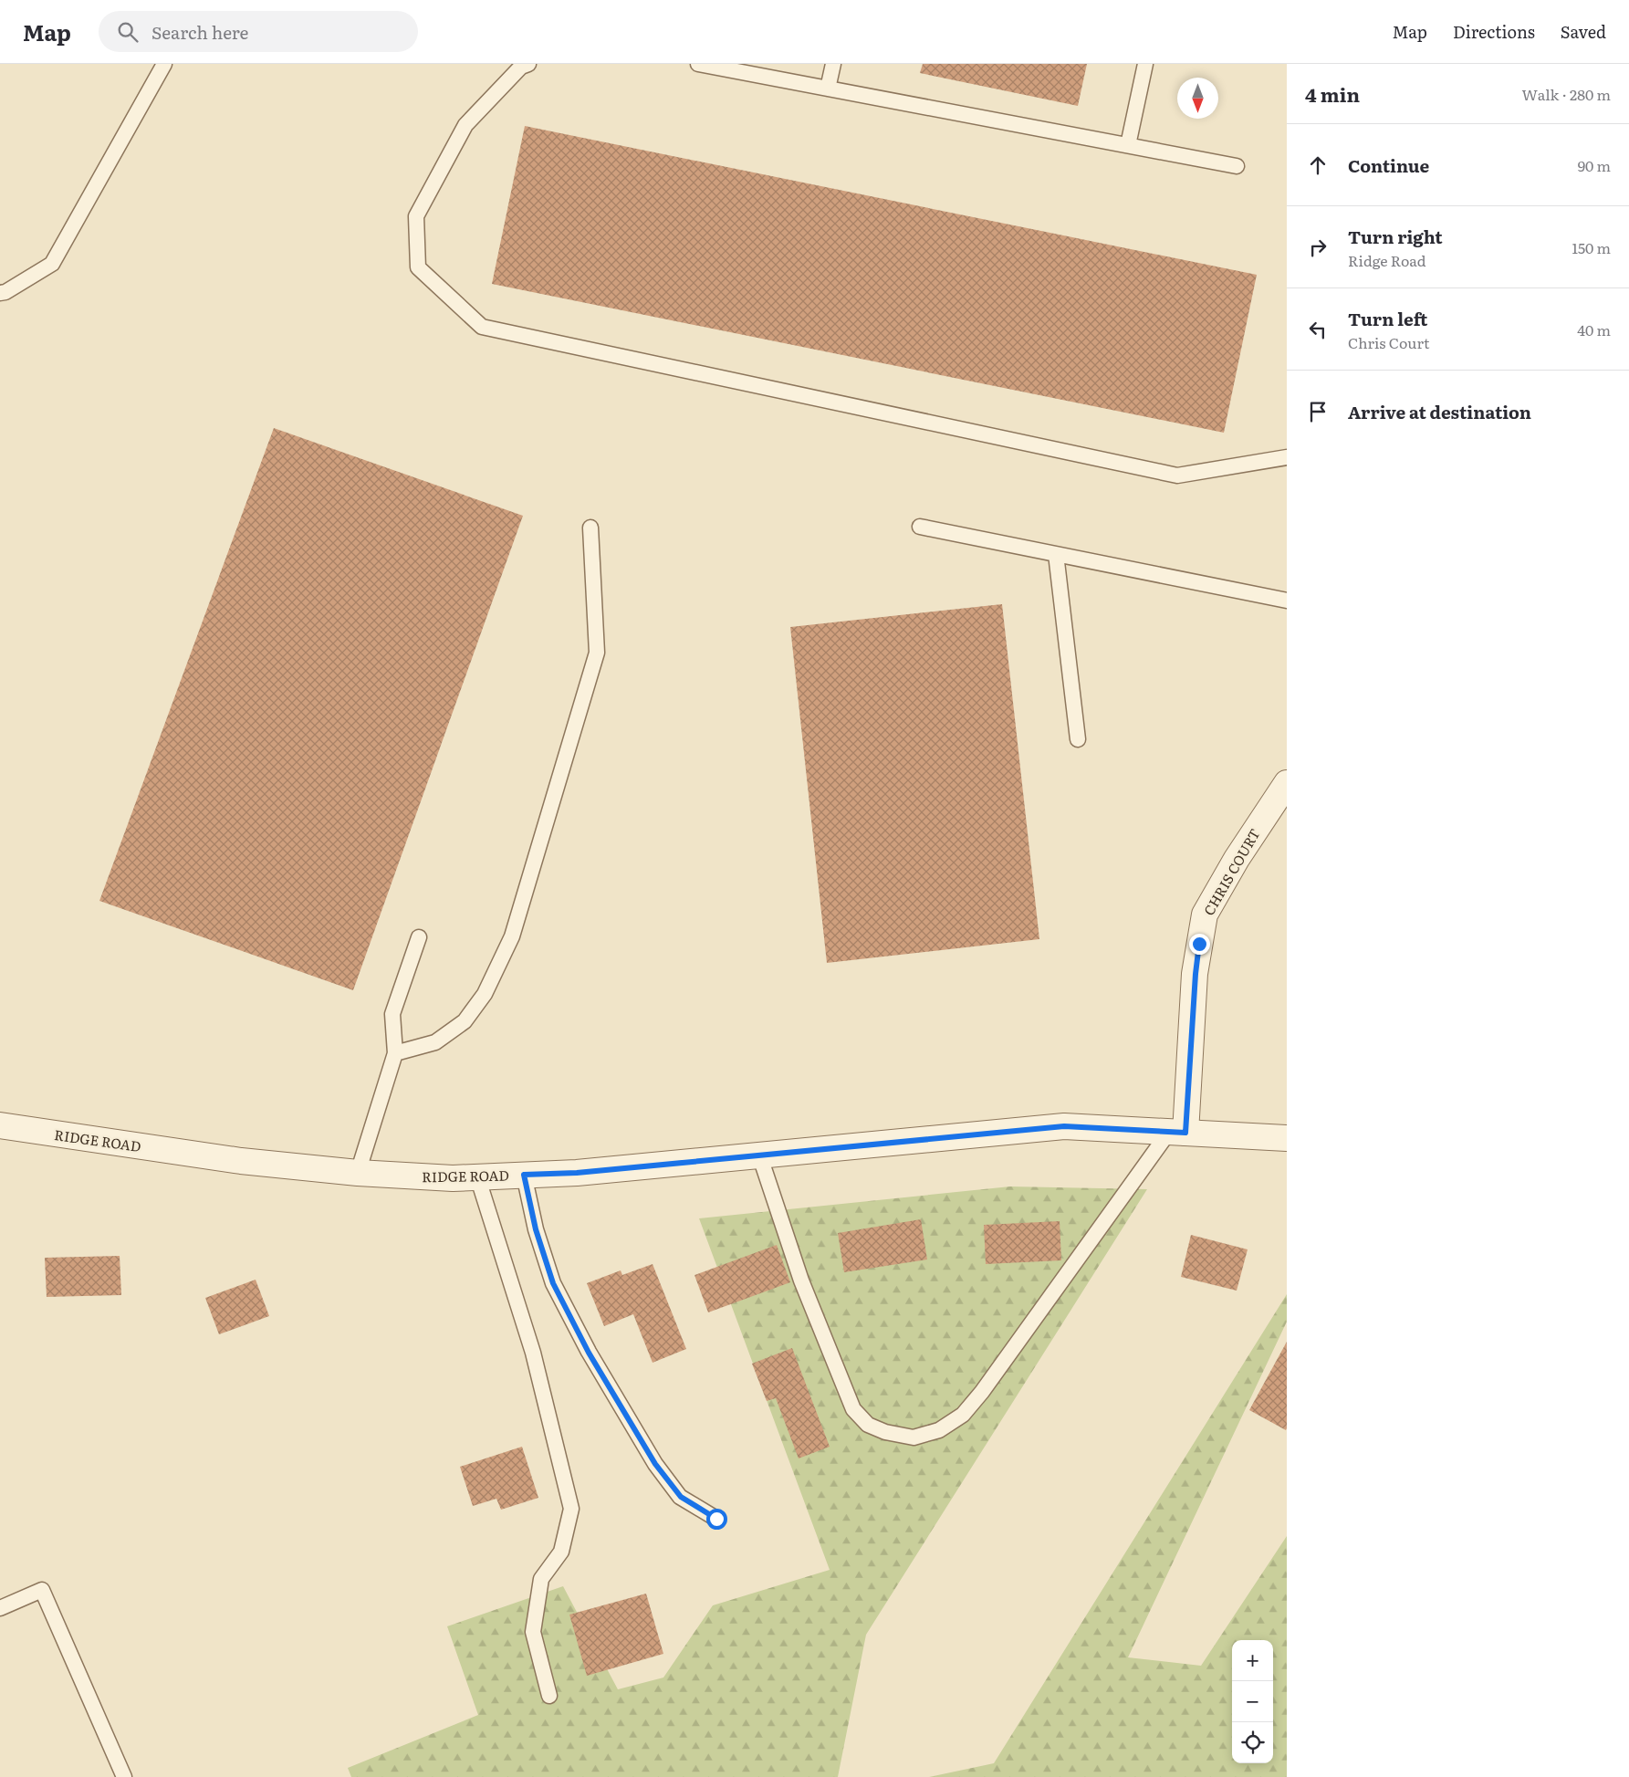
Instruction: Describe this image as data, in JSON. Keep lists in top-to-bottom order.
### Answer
{
  "streets": {
    "street": ["CHRIS COURT", "RIDGE ROAD"]
  },
  "crossings": [
    ["CHRIS COURT", "RIDGE ROAD"]
  ],
  "north": "bottom",
  "page": {
    "header": "Map",
    "search": "Search here",
    "nav": ["Map", "Directions", "Saved"],
    "heading": ["4 min", "Walk · 280 m"],
    "list": [
      ["Continue", "90 m"],
      ["Turn right", "Ridge Road", "150 m"],
      ["Turn left", "Chris Court", "40 m"],
      "Arrive at destination"
    ],
    "map_buttons": ["+", "−"]
  }
}
